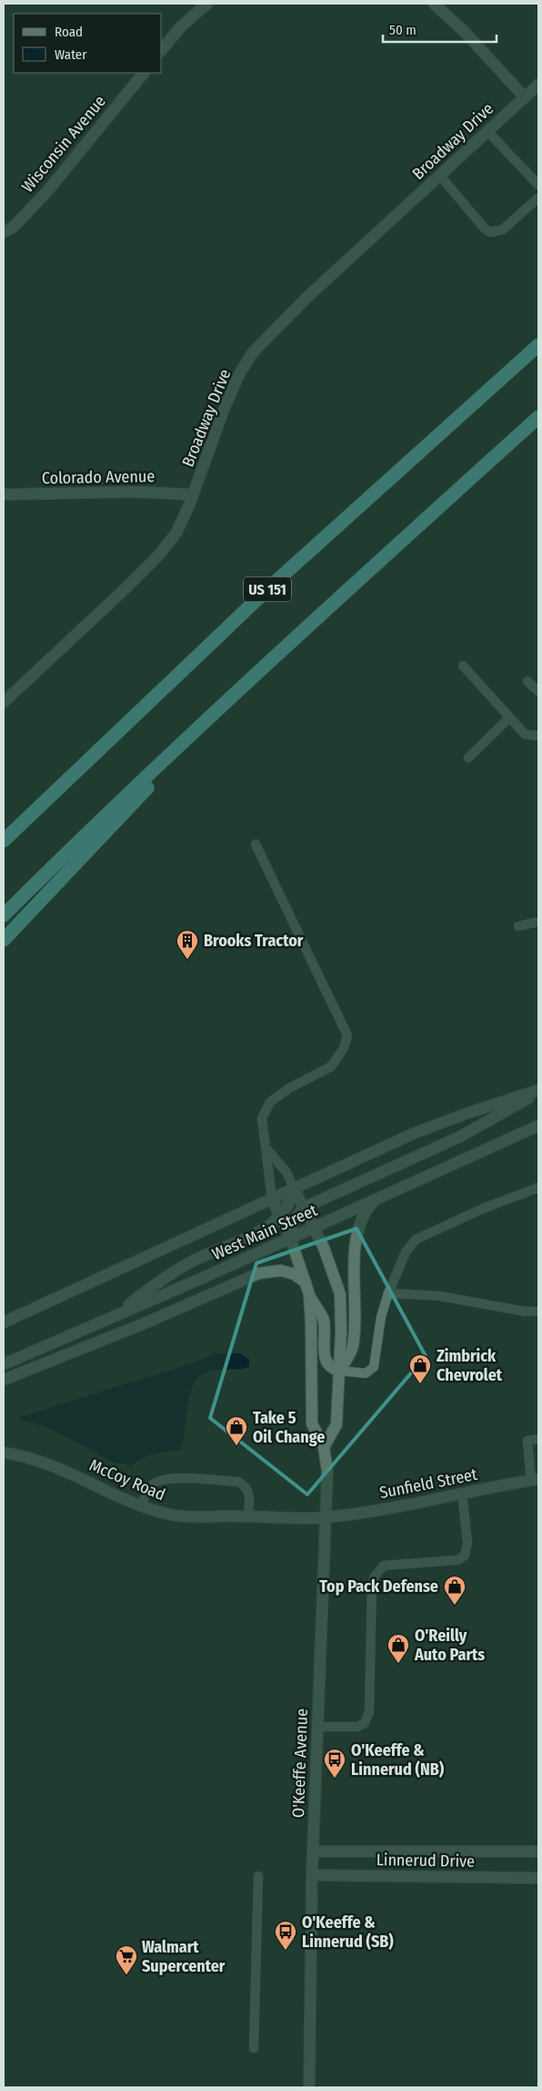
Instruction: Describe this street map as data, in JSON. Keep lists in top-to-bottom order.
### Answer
{
  "streets": {
    "highway": ["US 151"],
    "street": [
      "Broadway Drive",
      "Wisconsin Avenue",
      "Colorado Avenue",
      "West Main Street",
      "McCoy Road",
      "Sunfield Street",
      "O'Keeffe Avenue",
      "Linnerud Drive"
    ]
  },
  "crossings": [
    ["Broadway Drive", "Colorado Avenue"],
    ["West Main Street", "O'Keeffe Avenue"],
    ["McCoy Road", "Sunfield Street"],
    ["McCoy Road", "O'Keeffe Avenue"],
    ["Sunfield Street", "O'Keeffe Avenue"],
    ["O'Keeffe Avenue", "Linnerud Drive"]
  ],
  "places": {
    "building": ["Brooks Tractor"],
    "shop": [
      "Zimbrick Chevrolet",
      "Take 5 Oil Change",
      "Top Pack Defense",
      "O'Reilly Auto Parts"
    ],
    "bus stop": ["O'Keeffe & Linnerud (NB)", "O'Keeffe & Linnerud (SB)"],
    "supermarket": ["Walmart Supercenter"]
  },
  "legend": ["Road", "Water"],
  "scale_bar": "50 m"
}
